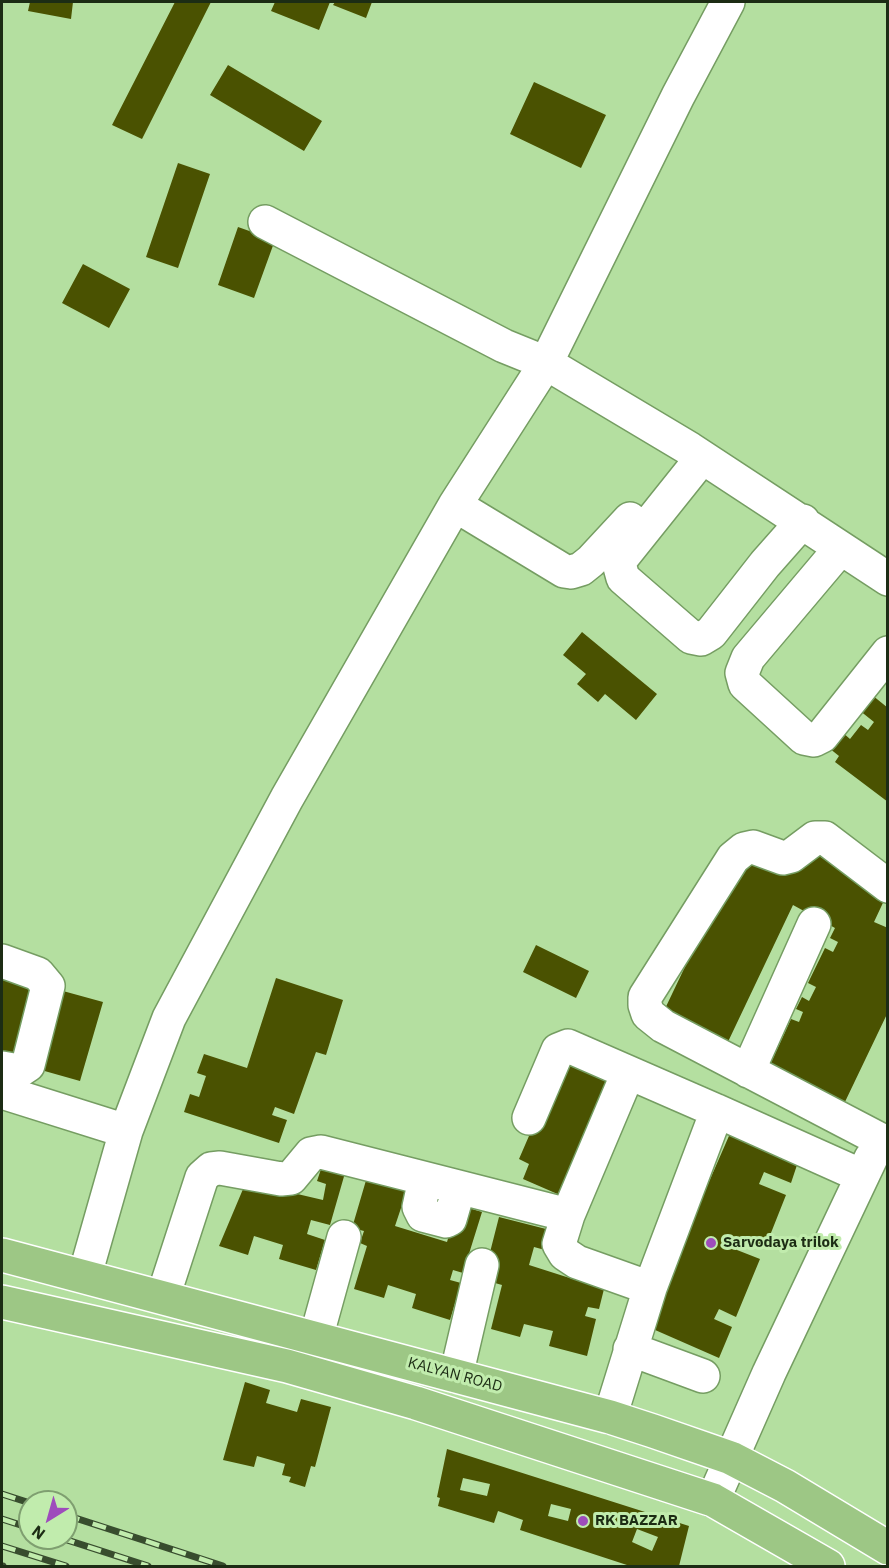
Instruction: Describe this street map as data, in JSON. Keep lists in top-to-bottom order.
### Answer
{
  "streets": {
    "main road": ["KALYAN ROAD"]
  },
  "places": ["Sarvodaya trilok", "RK BAZZAR"],
  "north": "bottom left"
}
